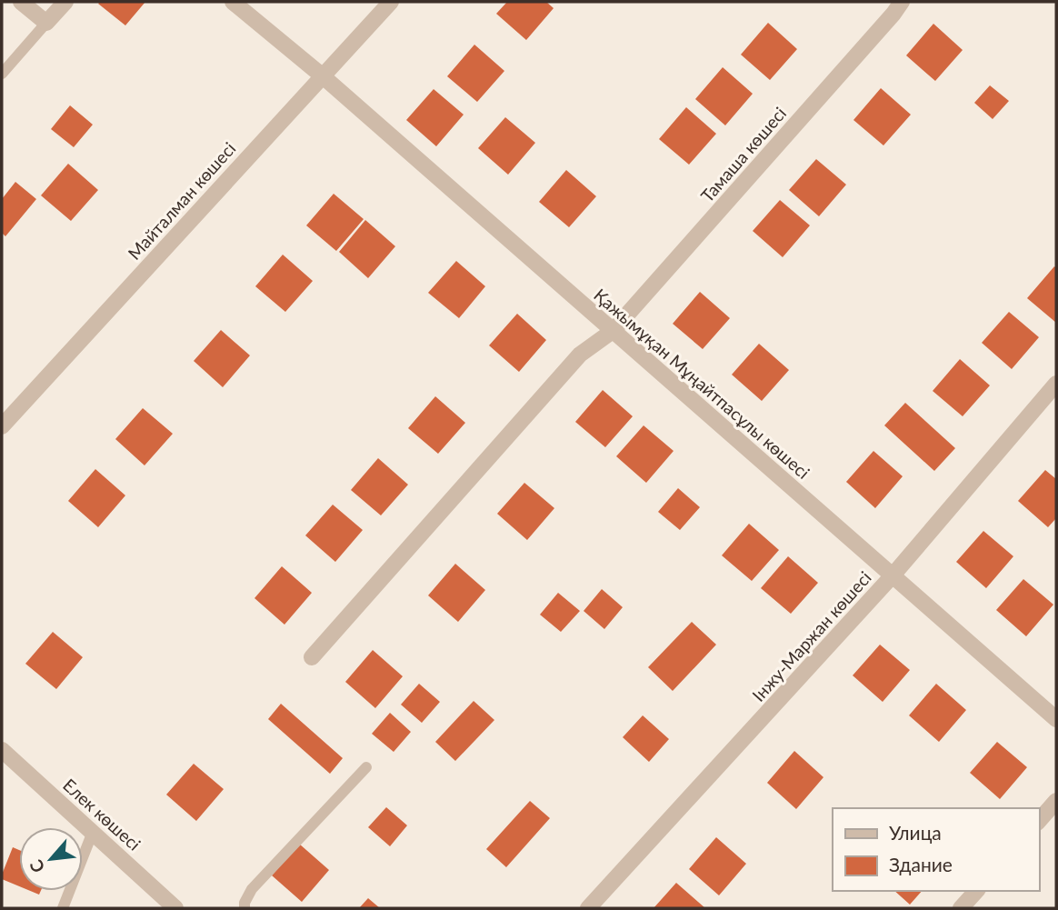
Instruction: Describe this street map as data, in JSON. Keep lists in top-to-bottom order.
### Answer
{
  "streets": {
    "street": [
      "Тамаша көшесі",
      "Майталман көшесі",
      "Қажымұқан Мұңайтпасұлы көшесі",
      "Інжу-Маржан көшесі",
      "Елек көшесі"
    ]
  },
  "crossings": [
    ["Тамаша көшесі", "Қажымұқан Мұңайтпасұлы көшесі"],
    ["Майталман көшесі", "Қажымұқан Мұңайтпасұлы көшесі"],
    ["Қажымұқан Мұңайтпасұлы көшесі", "Інжу-Маржан көшесі"]
  ],
  "legend": ["Улица", "Здание"],
  "north": "bottom left"
}
